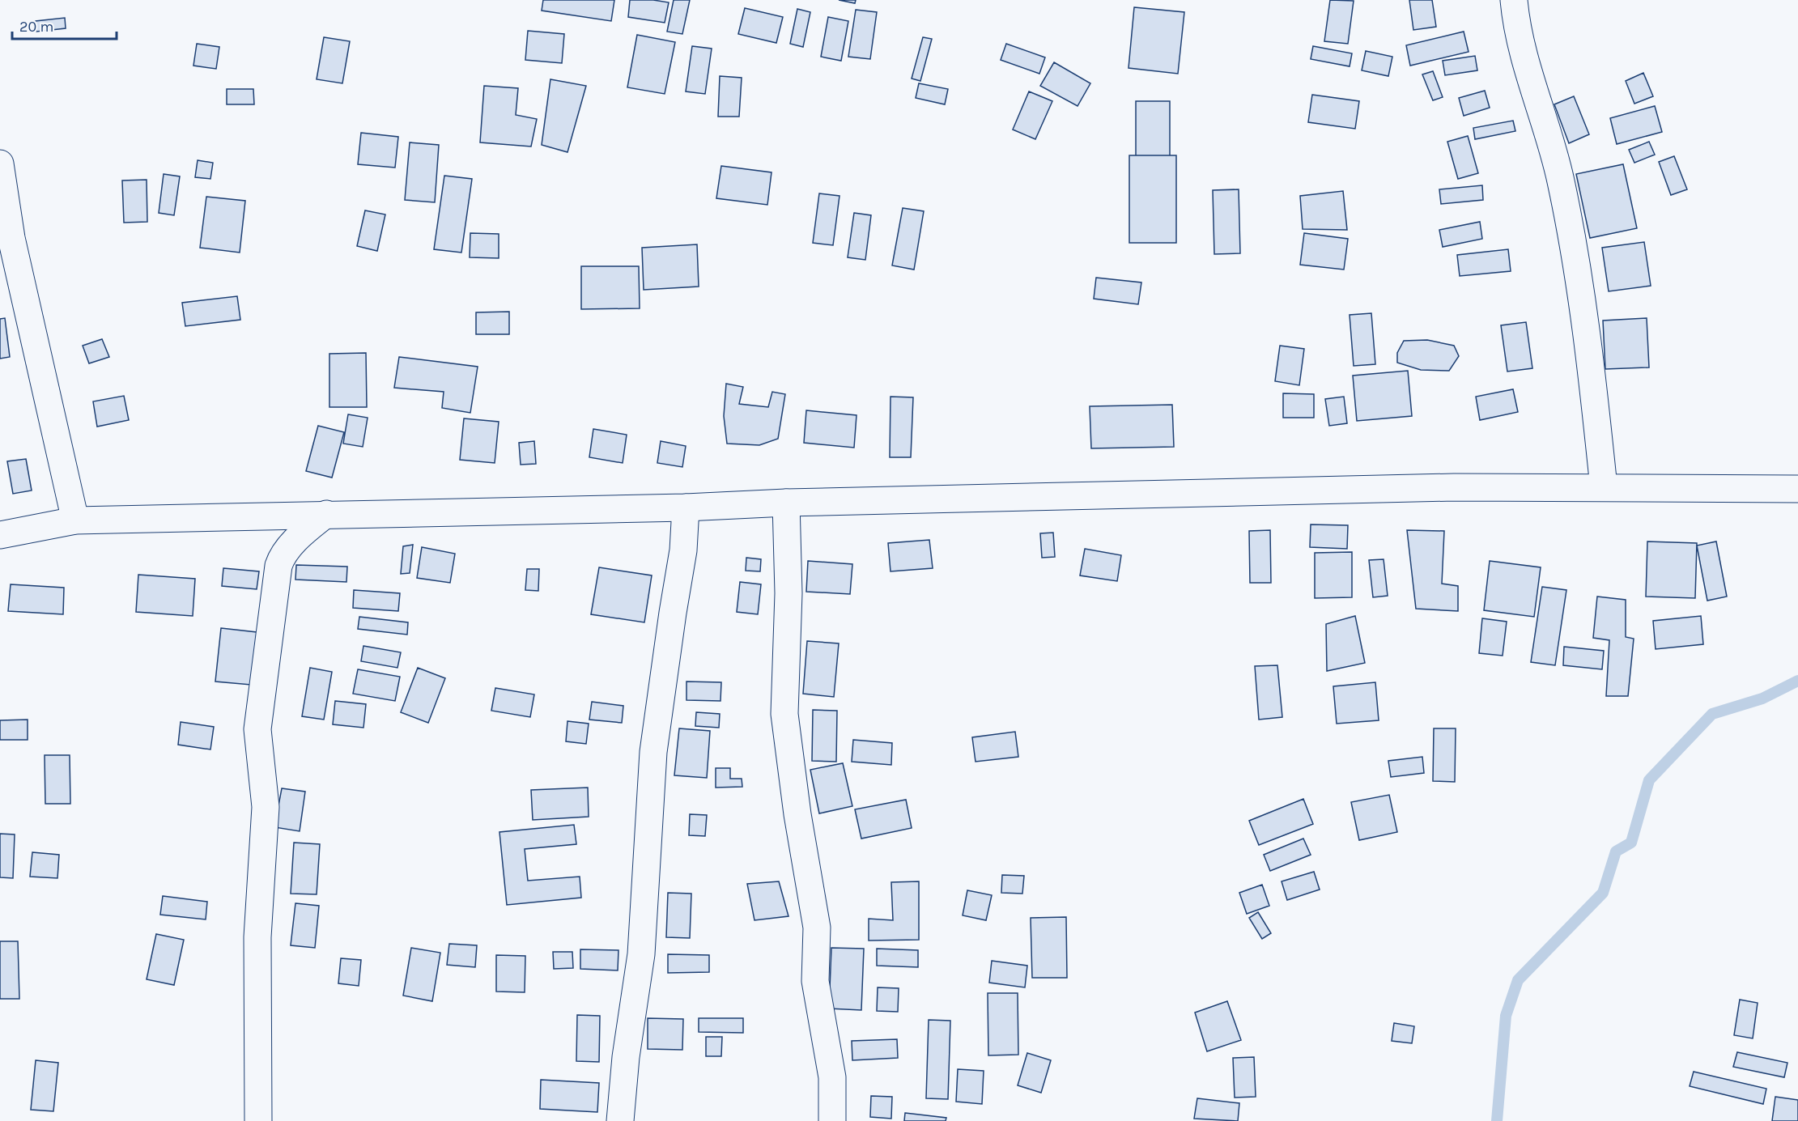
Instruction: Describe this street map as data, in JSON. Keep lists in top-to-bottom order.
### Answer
{
  "scale_bar": "20 m"
}
